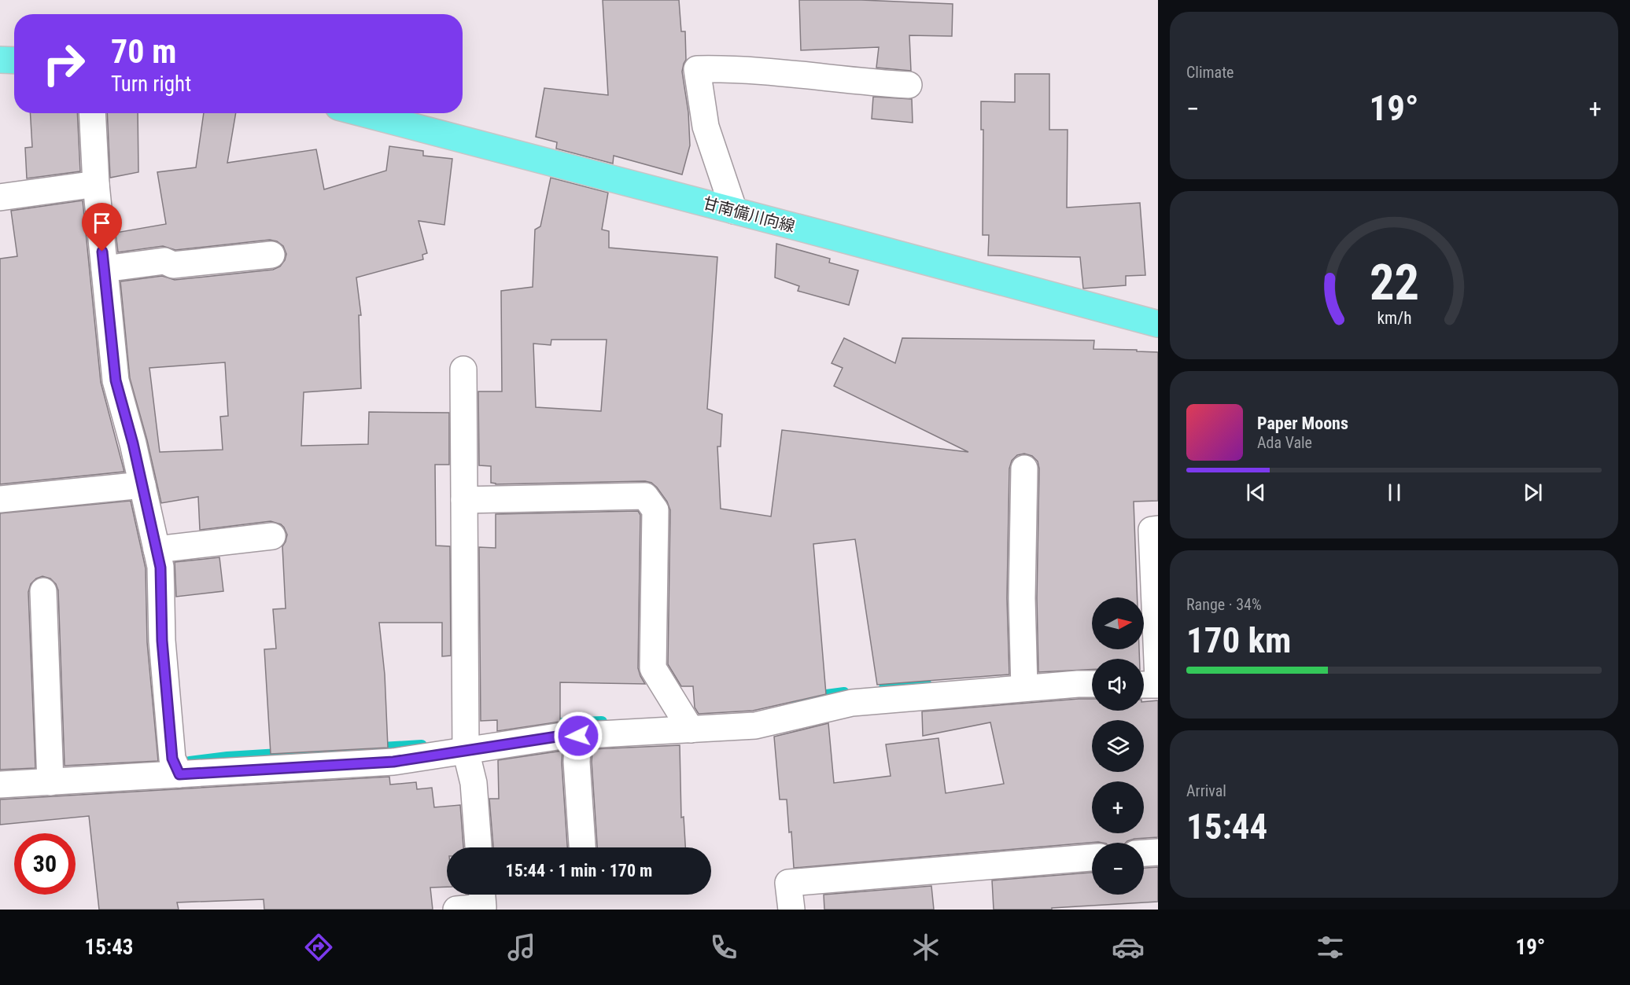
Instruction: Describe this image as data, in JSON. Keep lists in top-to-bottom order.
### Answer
{
  "streets": {
    "main road": ["甘南備川向線"]
  },
  "north": "right",
  "page": {
    "tile": [
      "Climate",
      ["Range · 34%", "170 km"],
      ["Arrival", "15:44"]
    ],
    "turn": ["70 m", "Turn right"],
    "heat": ["−", "19°", "+"],
    "song": ["Paper Moons", "Ada Vale"],
    "map_buttons": ["+", "−"],
    "limit": "30",
    "trip": "15:44 · 1 min · 170 m",
    "tabs": ["15:43", "19°"],
    "gauge": ["22", "km/h"]
  }
}
